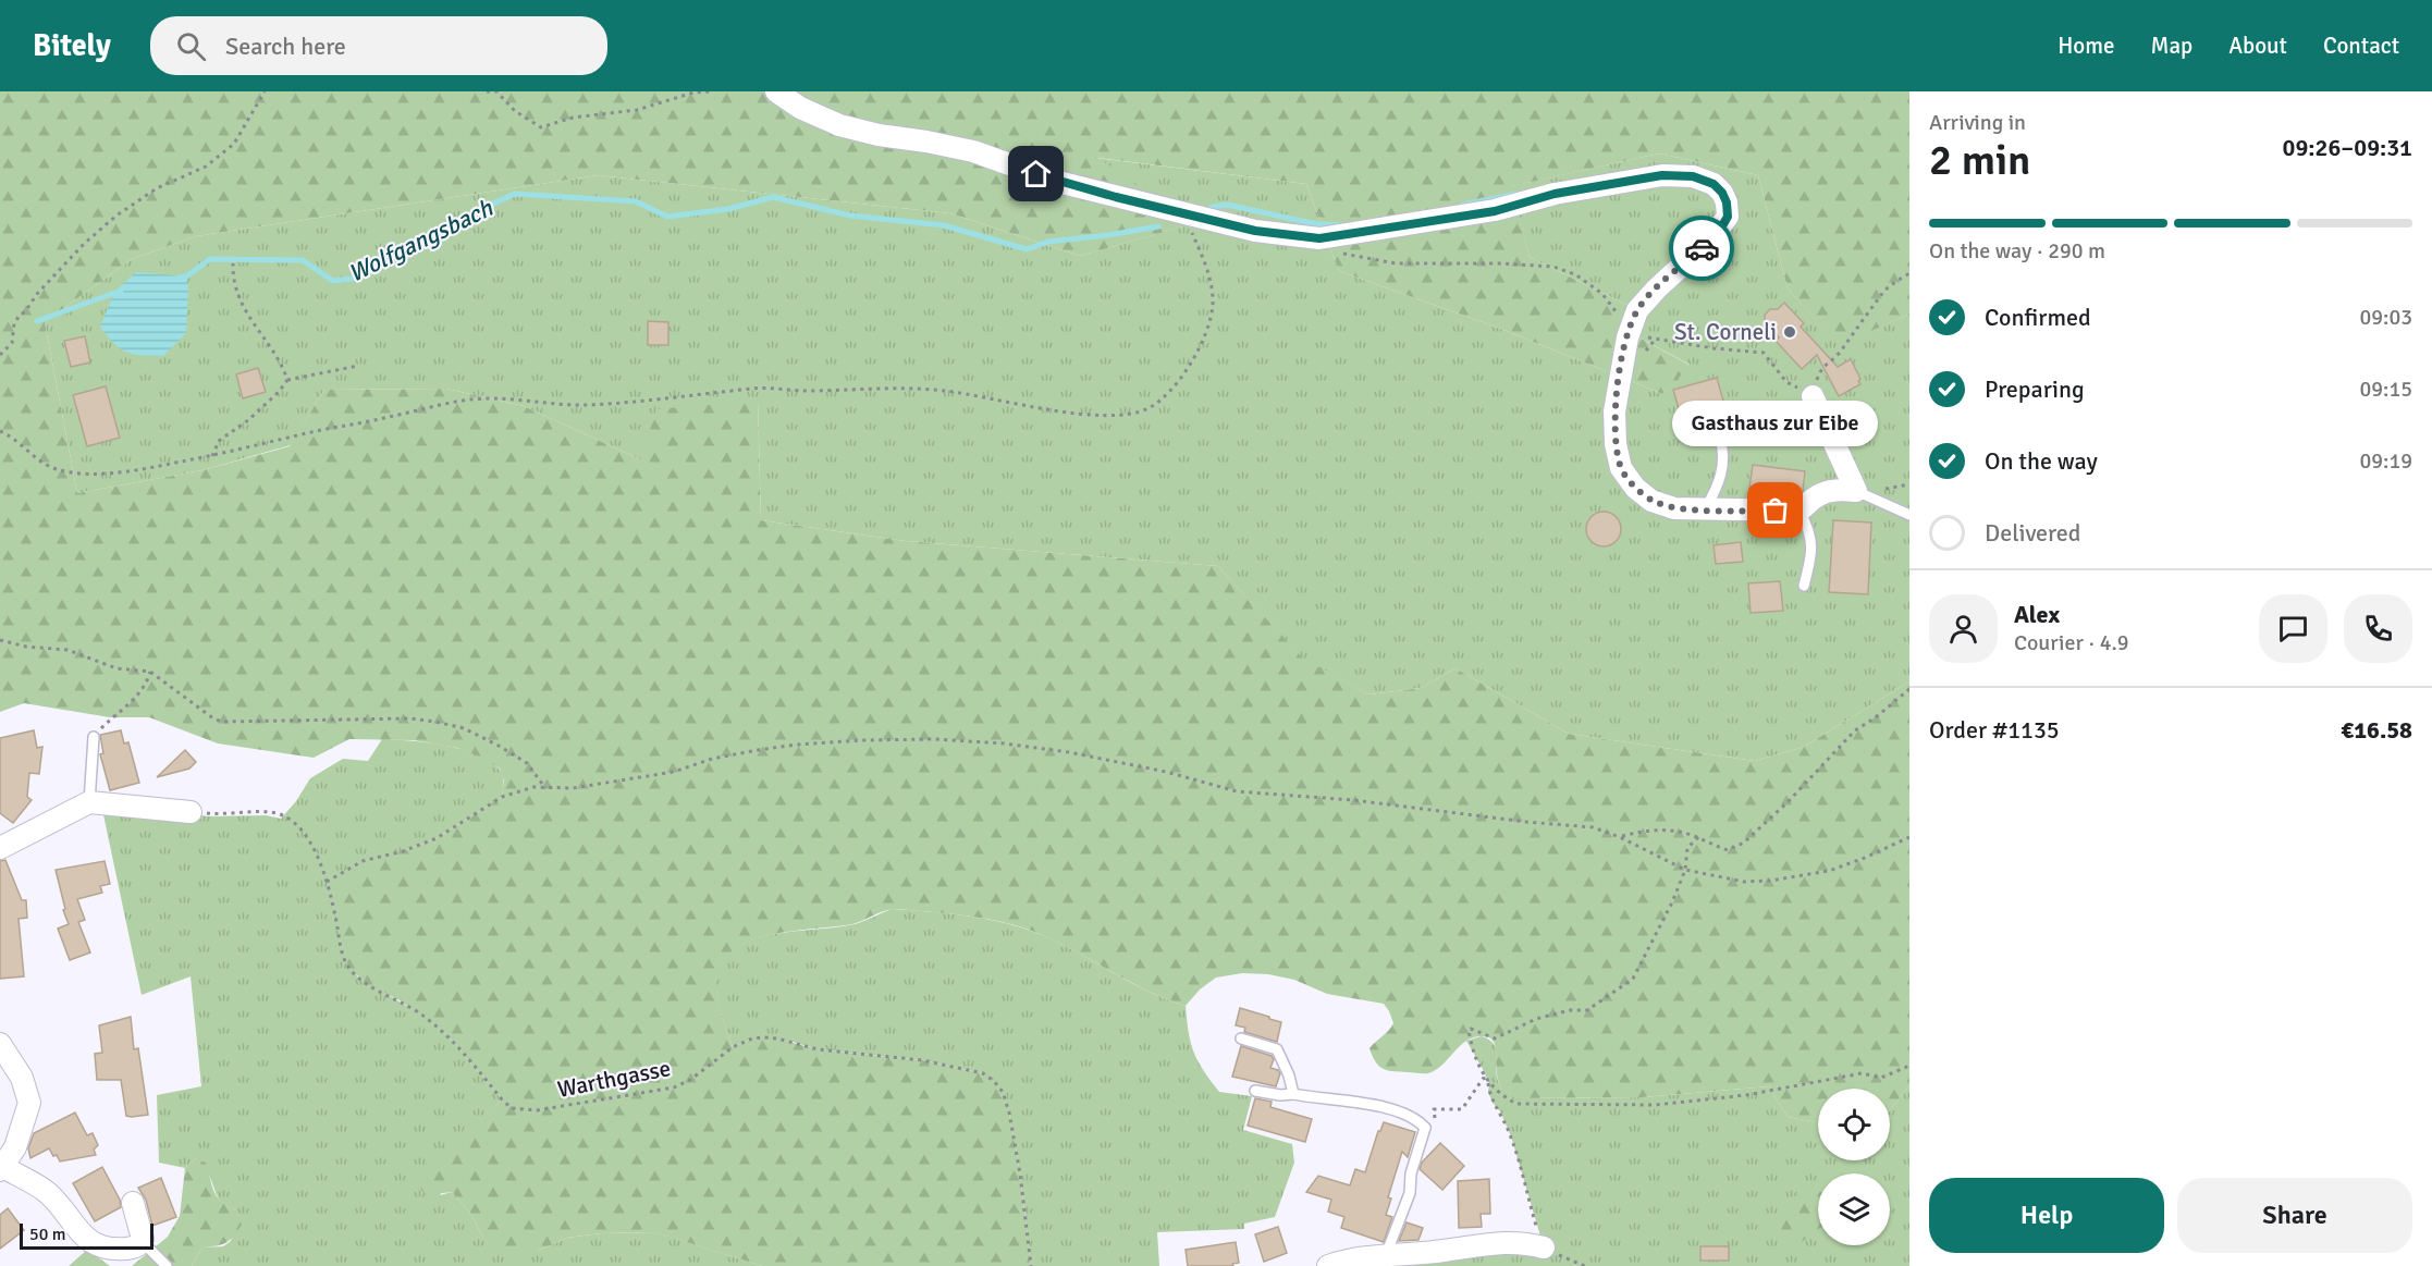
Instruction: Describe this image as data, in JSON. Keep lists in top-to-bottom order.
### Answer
{
  "streets": {
    "path": ["Warthgasse"]
  },
  "water": ["Wolfgangsbach"],
  "places": ["St. Corneli", "Gasthaus zur Eibe"],
  "scale_bar": "50 m",
  "page": {
    "header": "Bitely",
    "search": "Search here",
    "nav": [
      "Home",
      "Map",
      "About",
      "Contact"
    ],
    "heading": ["2 min", "Arriving in", "09:26–09:31"],
    "panel": [
      "Alex",
      "Courier · 4.9",
      "Order #1135",
      "€16.58"
    ],
    "bar": "On the way · 290 m",
    "list": [
      ["Confirmed", "09:03"],
      ["Preparing", "09:15"],
      ["On the way", "09:19"],
      "Delivered"
    ],
    "bubble": "Gasthaus zur Eibe",
    "buttons": ["Help", "Share"],
    "scale": "50 m"
  }
}
